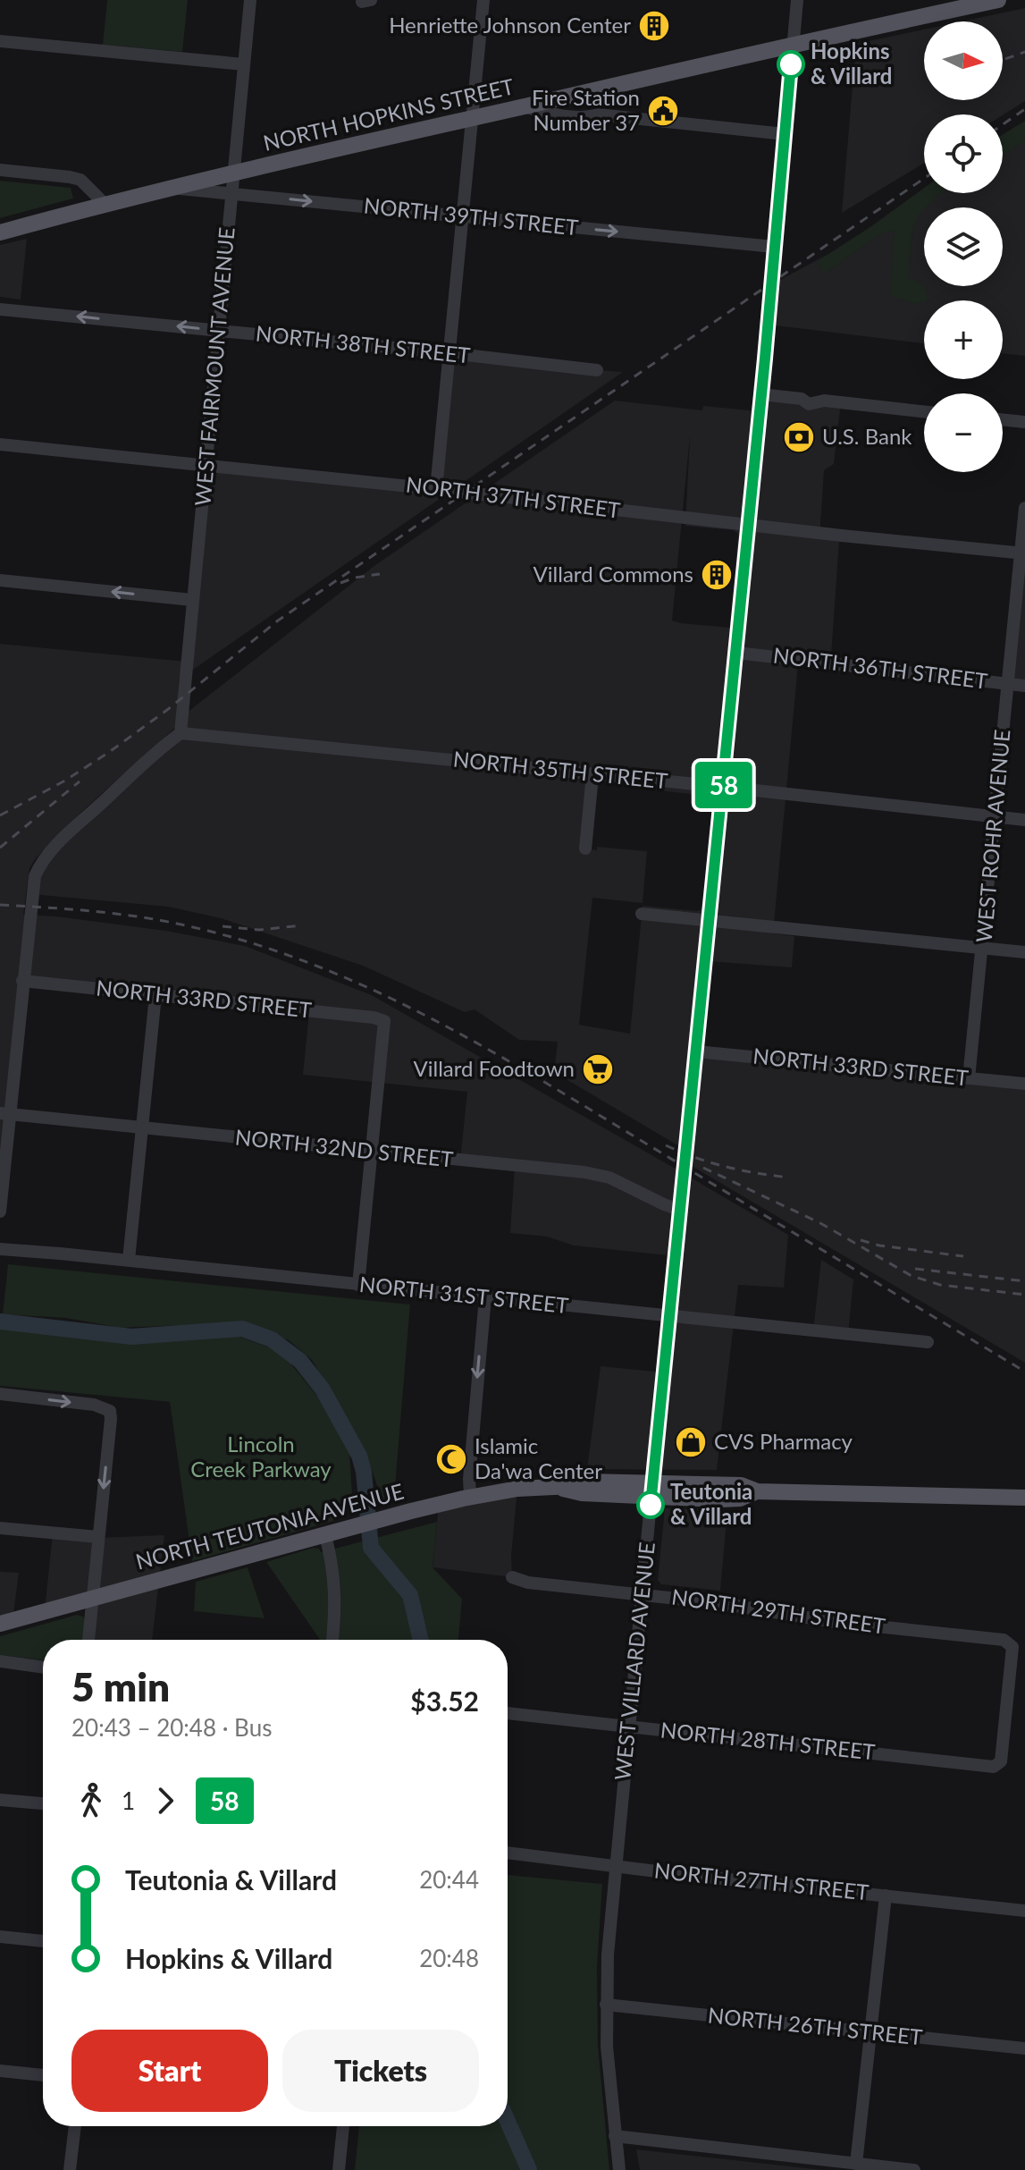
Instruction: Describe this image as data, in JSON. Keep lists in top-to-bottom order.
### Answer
{
  "streets": {
    "main road": ["NORTH HOPKINS STREET", "NORTH TEUTONIA AVENUE"],
    "street": [
      "NORTH 39TH STREET",
      "NORTH 38TH STREET",
      "WEST FAIRMOUNT AVENUE",
      "NORTH 37TH STREET",
      "NORTH 36TH STREET",
      "NORTH 35TH STREET",
      "WEST ROHR AVENUE",
      "NORTH 33RD STREET",
      "NORTH 32ND STREET",
      "NORTH 31ST STREET",
      "NORTH 29TH STREET",
      "WEST VILLARD AVENUE",
      "NORTH 28TH STREET",
      "NORTH 27TH STREET",
      "NORTH 26TH STREET"
    ]
  },
  "crossings": [
    ["NORTH HOPKINS STREET", "NORTH 39TH STREET"],
    ["NORTH HOPKINS STREET", "WEST FAIRMOUNT AVENUE"],
    ["NORTH HOPKINS STREET", "WEST VILLARD AVENUE"],
    ["NORTH 39TH STREET", "WEST FAIRMOUNT AVENUE"],
    ["NORTH 39TH STREET", "WEST VILLARD AVENUE"],
    ["NORTH 38TH STREET", "WEST FAIRMOUNT AVENUE"],
    ["WEST FAIRMOUNT AVENUE", "NORTH 37TH STREET"],
    ["WEST FAIRMOUNT AVENUE", "NORTH 35TH STREET"],
    ["NORTH 37TH STREET", "WEST ROHR AVENUE"],
    ["NORTH 37TH STREET", "WEST VILLARD AVENUE"],
    ["NORTH 36TH STREET", "WEST ROHR AVENUE"],
    ["NORTH 36TH STREET", "WEST VILLARD AVENUE"],
    ["NORTH 35TH STREET", "WEST ROHR AVENUE"],
    ["NORTH 35TH STREET", "WEST VILLARD AVENUE"],
    ["WEST ROHR AVENUE", "NORTH 33RD STREET"],
    ["NORTH 33RD STREET", "NORTH 32ND STREET"],
    ["NORTH 33RD STREET", "WEST VILLARD AVENUE"],
    ["NORTH 32ND STREET", "WEST VILLARD AVENUE"],
    ["NORTH 31ST STREET", "WEST VILLARD AVENUE"],
    ["NORTH TEUTONIA AVENUE", "WEST VILLARD AVENUE"],
    ["NORTH 29TH STREET", "WEST VILLARD AVENUE"],
    ["NORTH 29TH STREET", "NORTH 28TH STREET"],
    ["WEST VILLARD AVENUE", "NORTH 28TH STREET"],
    ["WEST VILLARD AVENUE", "NORTH 27TH STREET"],
    ["WEST VILLARD AVENUE", "NORTH 26TH STREET"]
  ],
  "one_way": ["NORTH 39TH STREET", "NORTH 38TH STREET"],
  "parks": ["Lincoln Creek Parkway"],
  "places": {
    "building": ["Henriette Johnson Center", "Villard Commons"],
    "other": ["Hopkins & Villard", "Teutonia & Villard"],
    "public building": ["Fire Station Number 37"],
    "bank": ["U.S. Bank"],
    "supermarket": ["Villard Foodtown"],
    "shop": ["CVS Pharmacy"],
    "mosque": ["Islamic Da'wa Center"]
  },
  "lines": ["bus line 58"],
  "north": "right",
  "page": {
    "on_map": "58",
    "map_buttons": ["+", "−"],
    "heading": ["5 min", "20:43 – 20:48 · Bus", "$3.52"],
    "legs": ["1", "58"],
    "list": [
      {
        "name": "Teutonia & Villard",
        "value": "20:44"
      },
      {
        "name": "Hopkins & Villard",
        "value": "20:48"
      }
    ],
    "buttons": ["Start", "Tickets"]
  }
}
